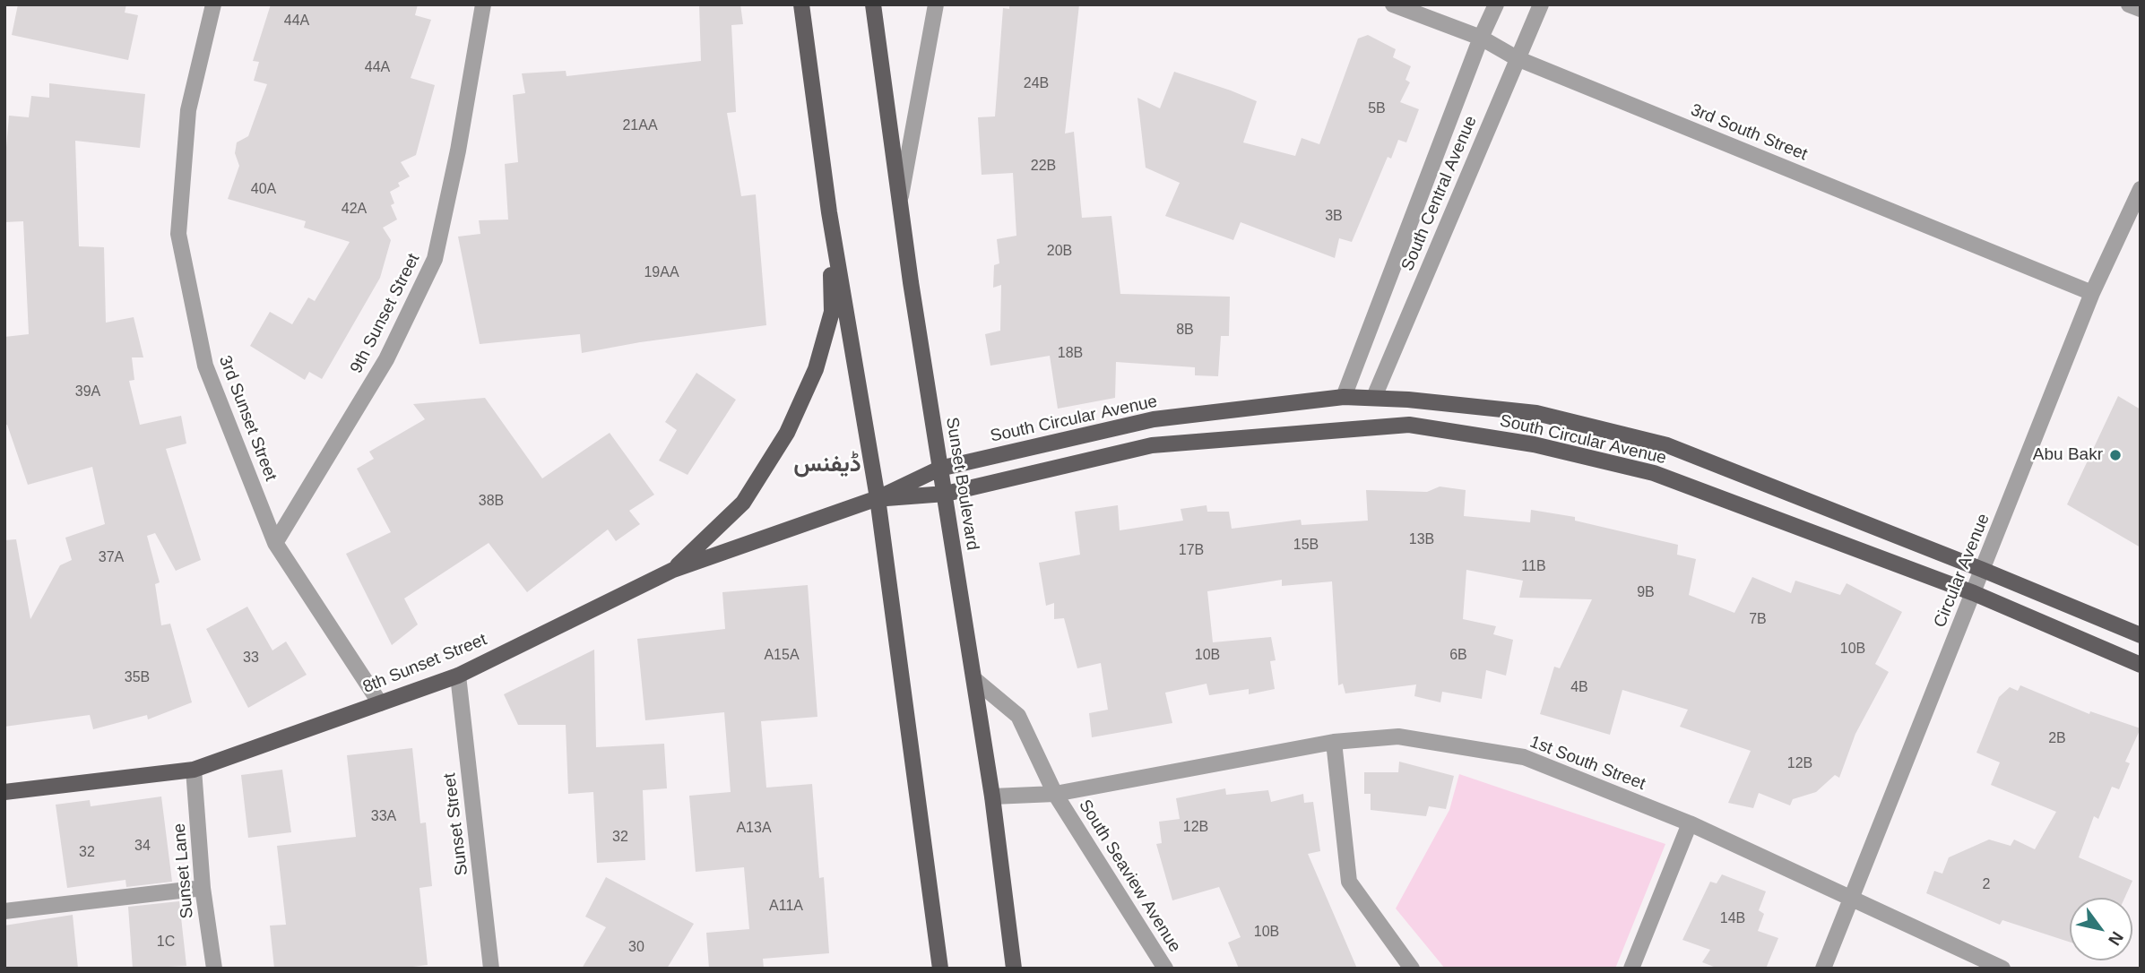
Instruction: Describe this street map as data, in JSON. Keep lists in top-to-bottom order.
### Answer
{
  "streets": {
    "main road": ["South Circular Avenue", "Sunset Boulevard", "8th Sunset Street"],
    "street": [
      "3rd South Street",
      "South Central Avenue",
      "9th Sunset Street",
      "3rd Sunset Street",
      "Circular Avenue",
      "1st South Street",
      "Sunset Street",
      "Sunset Lane",
      "South Seaview Avenue"
    ]
  },
  "crossings": [
    ["3rd South Street", "South Central Avenue"],
    ["3rd South Street", "Circular Avenue"],
    ["South Central Avenue", "South Circular Avenue"],
    ["9th Sunset Street", "3rd Sunset Street"],
    ["3rd Sunset Street", "8th Sunset Street"],
    ["South Circular Avenue", "Sunset Boulevard"],
    ["South Circular Avenue", "Circular Avenue"],
    ["South Circular Avenue", "8th Sunset Street"],
    ["Sunset Boulevard", "South Seaview Avenue"],
    ["Circular Avenue", "1st South Street"],
    ["8th Sunset Street", "Sunset Street"],
    ["8th Sunset Street", "Sunset Lane"],
    ["1st South Street", "South Seaview Avenue"]
  ],
  "districts": ["ڈیفنس"],
  "places": ["Abu Bakr"],
  "house_numbers": [
    "44A",
    "44A",
    "24B",
    "5B",
    "21AA",
    "22B",
    "40A",
    "42A",
    "3B",
    "20B",
    "19AA",
    "8B",
    "18B",
    "39A",
    "38B",
    "13B",
    "15B",
    "17B",
    "37A",
    "11B",
    "9B",
    "7B",
    "10B",
    "A15A",
    "10B",
    "6B",
    "33",
    "35B",
    "4B",
    "2B",
    "12B",
    "33A",
    "12B",
    "A13A",
    "32",
    "34",
    "32",
    "2",
    "A11A",
    "14B",
    "10B",
    "1C",
    "30"
  ],
  "north": "bottom right"
}
